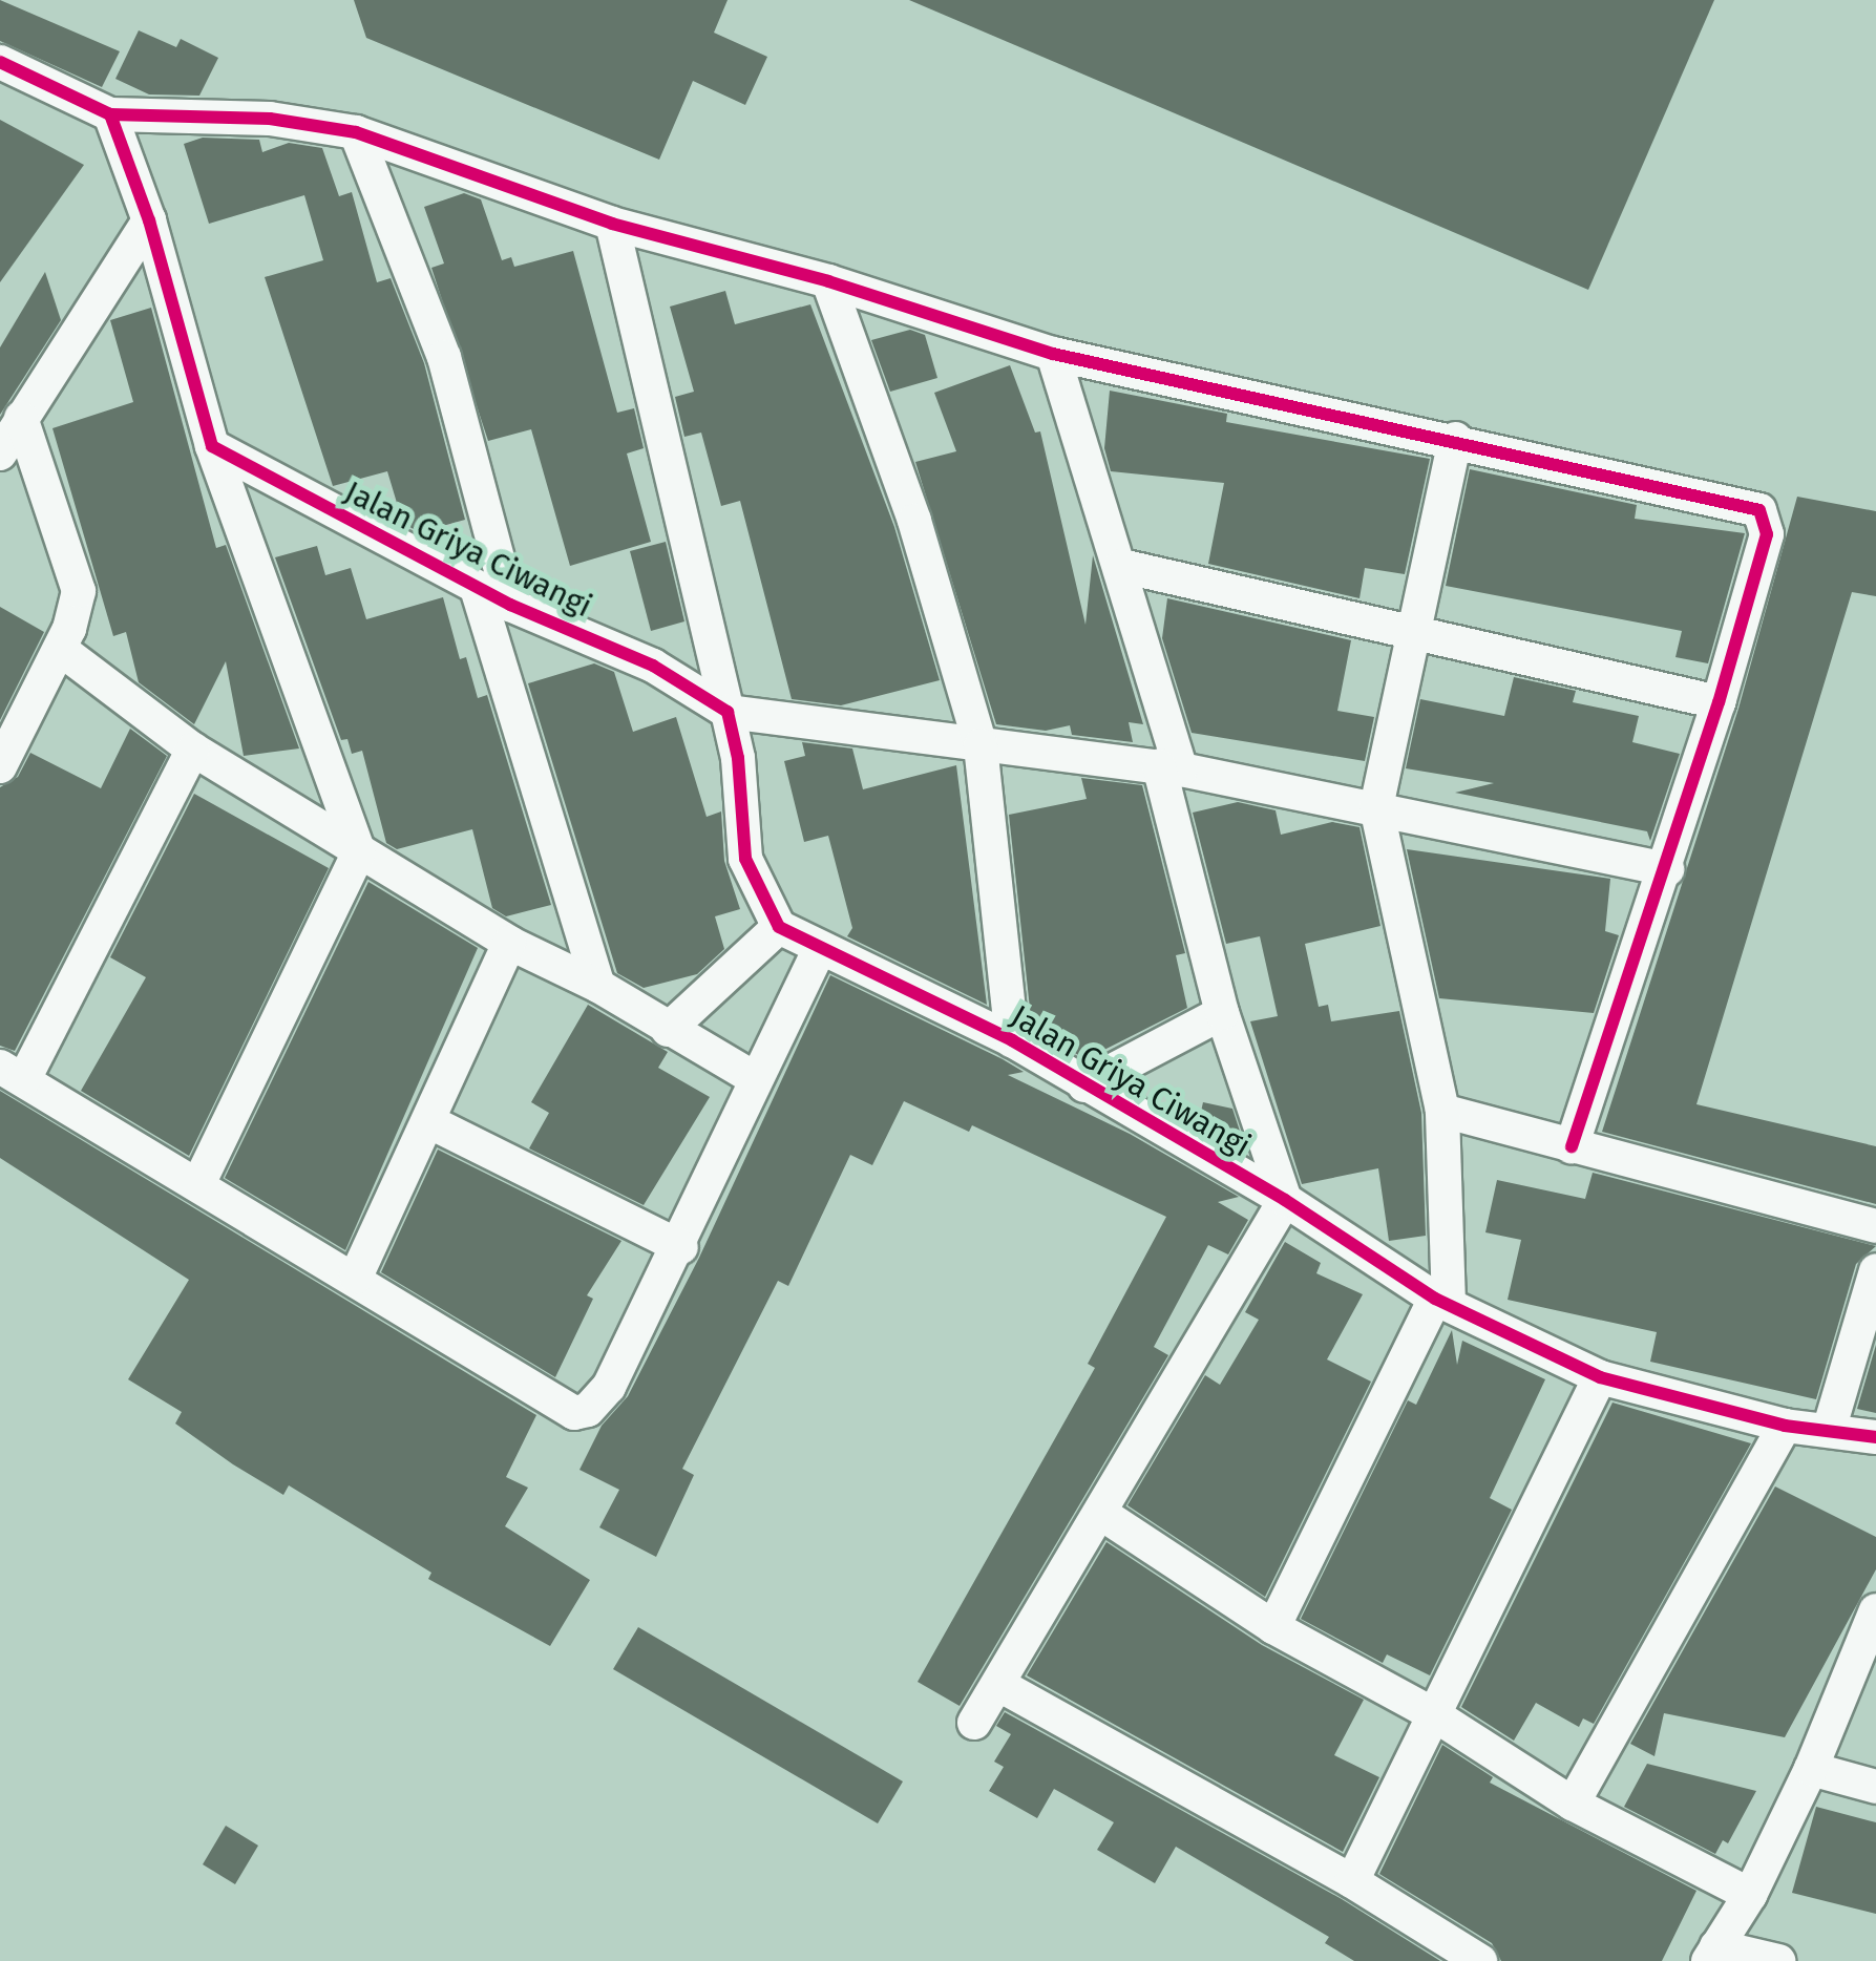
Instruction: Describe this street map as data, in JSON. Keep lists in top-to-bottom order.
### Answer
{
  "streets": {
    "street": ["Jalan Griya Ciwangi"]
  }
}
